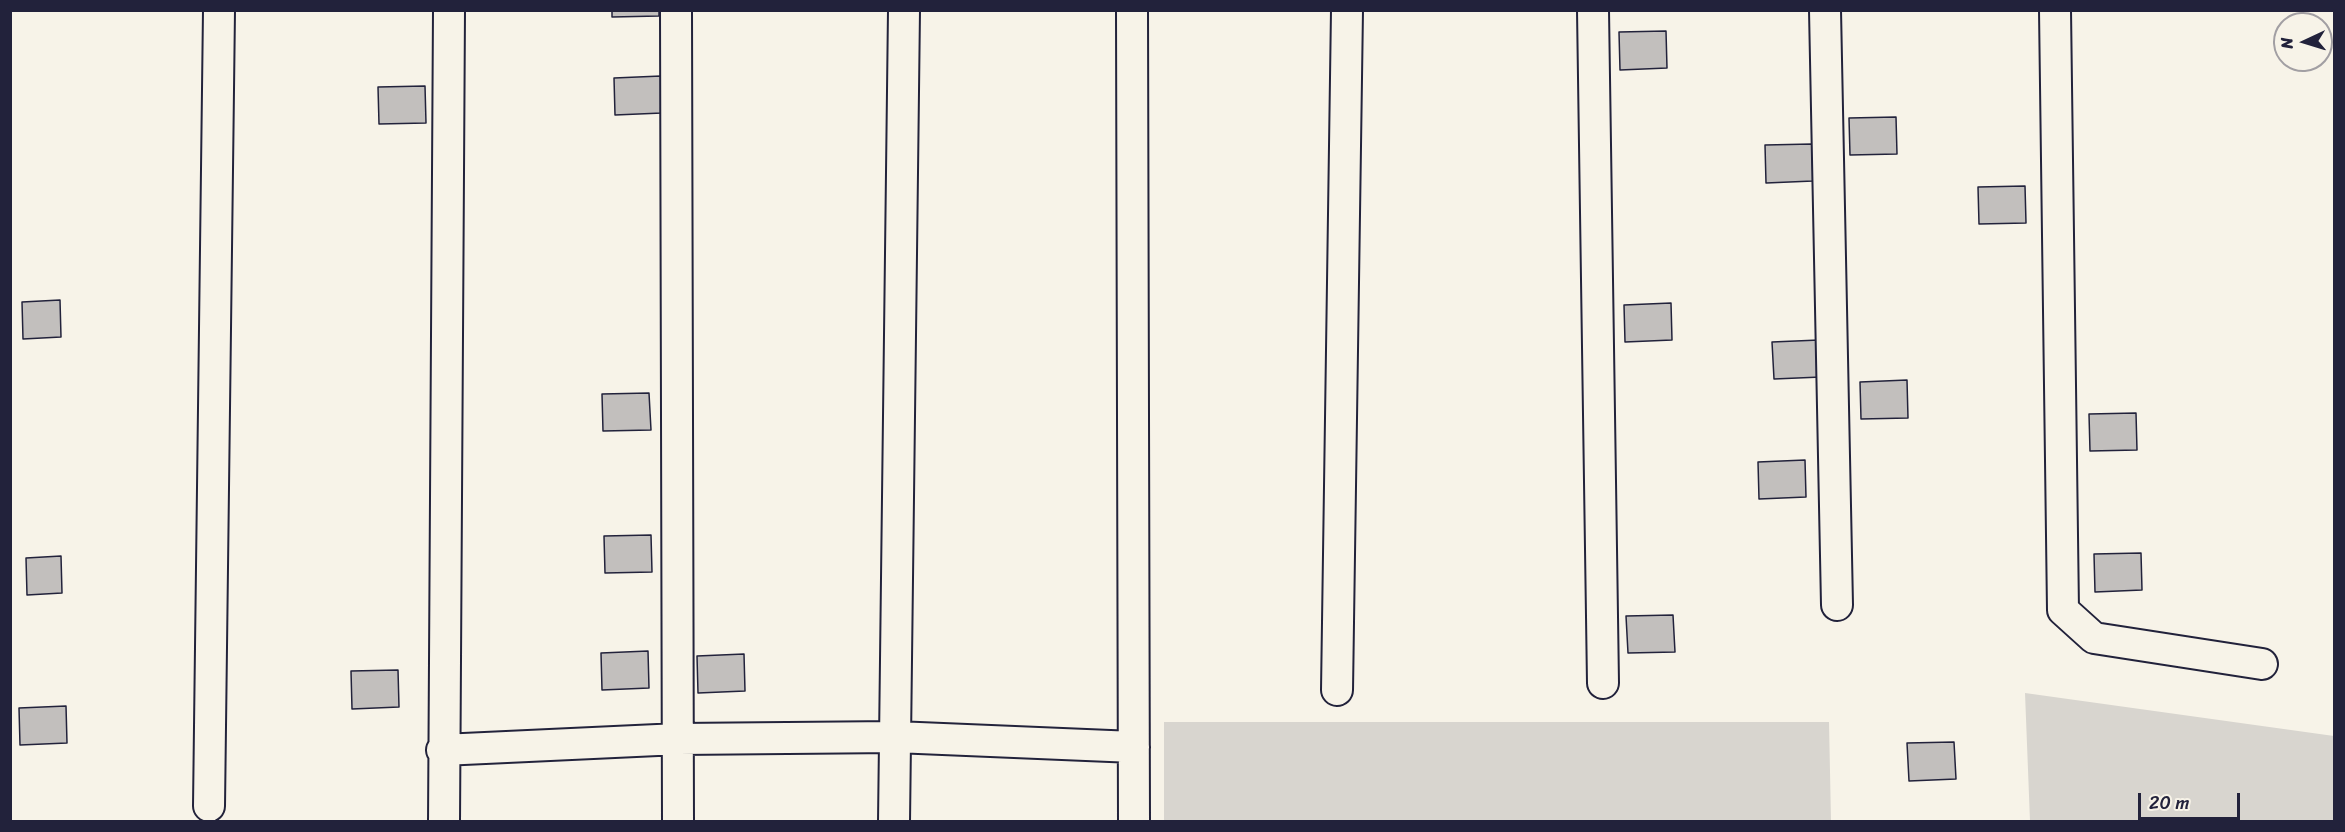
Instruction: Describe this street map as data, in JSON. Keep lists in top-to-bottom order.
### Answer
{
  "scale_bar": "20 m",
  "north": "left"
}
